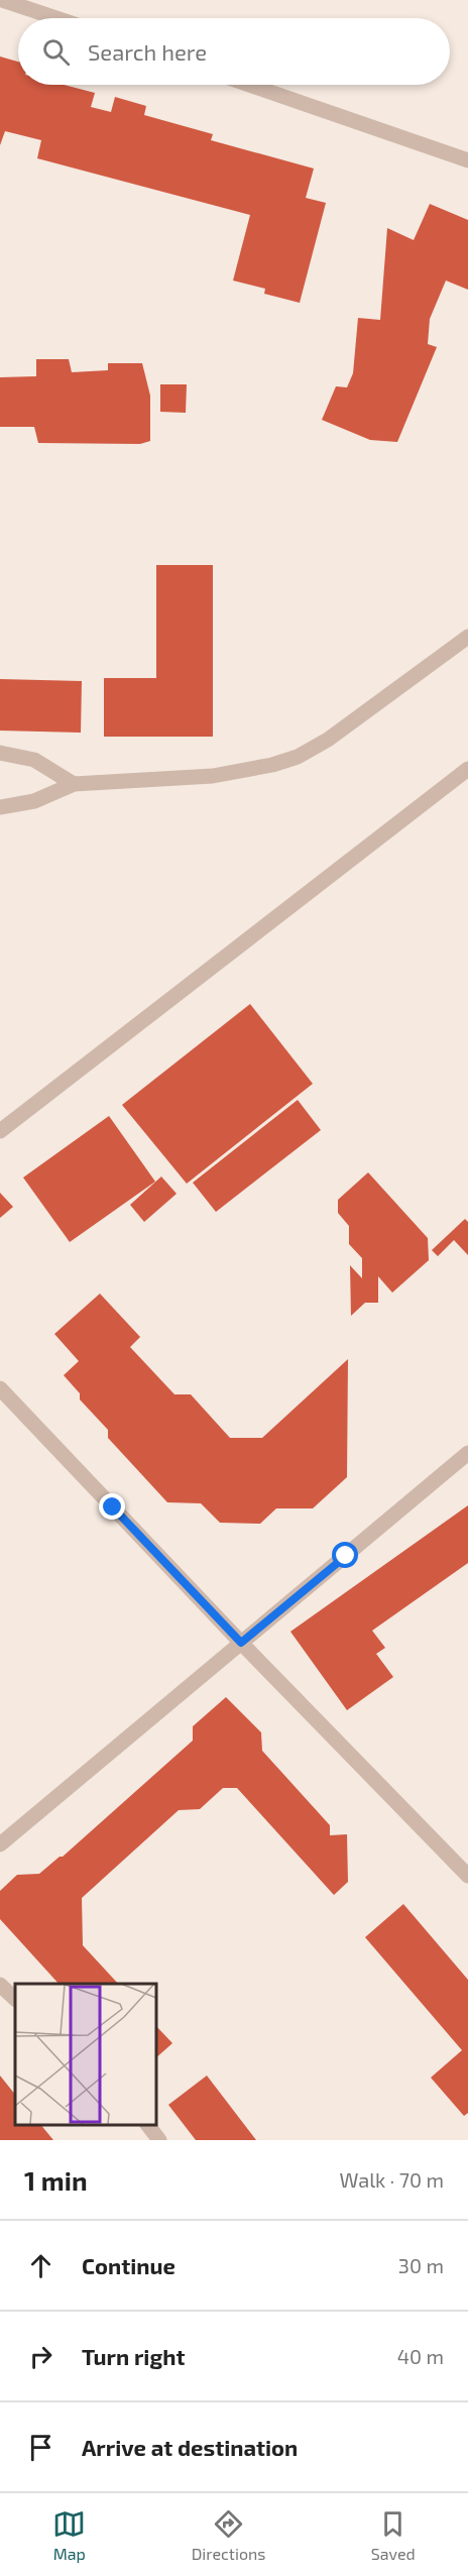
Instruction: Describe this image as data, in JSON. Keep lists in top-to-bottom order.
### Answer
{
  "page": {
    "search": "Search here",
    "heading": ["1 min", "Walk · 70 m"],
    "list": [
      ["Continue", "30 m"],
      ["Turn right", "40 m"],
      "Arrive at destination"
    ],
    "nav": ["Map", "Directions", "Saved"]
  }
}
